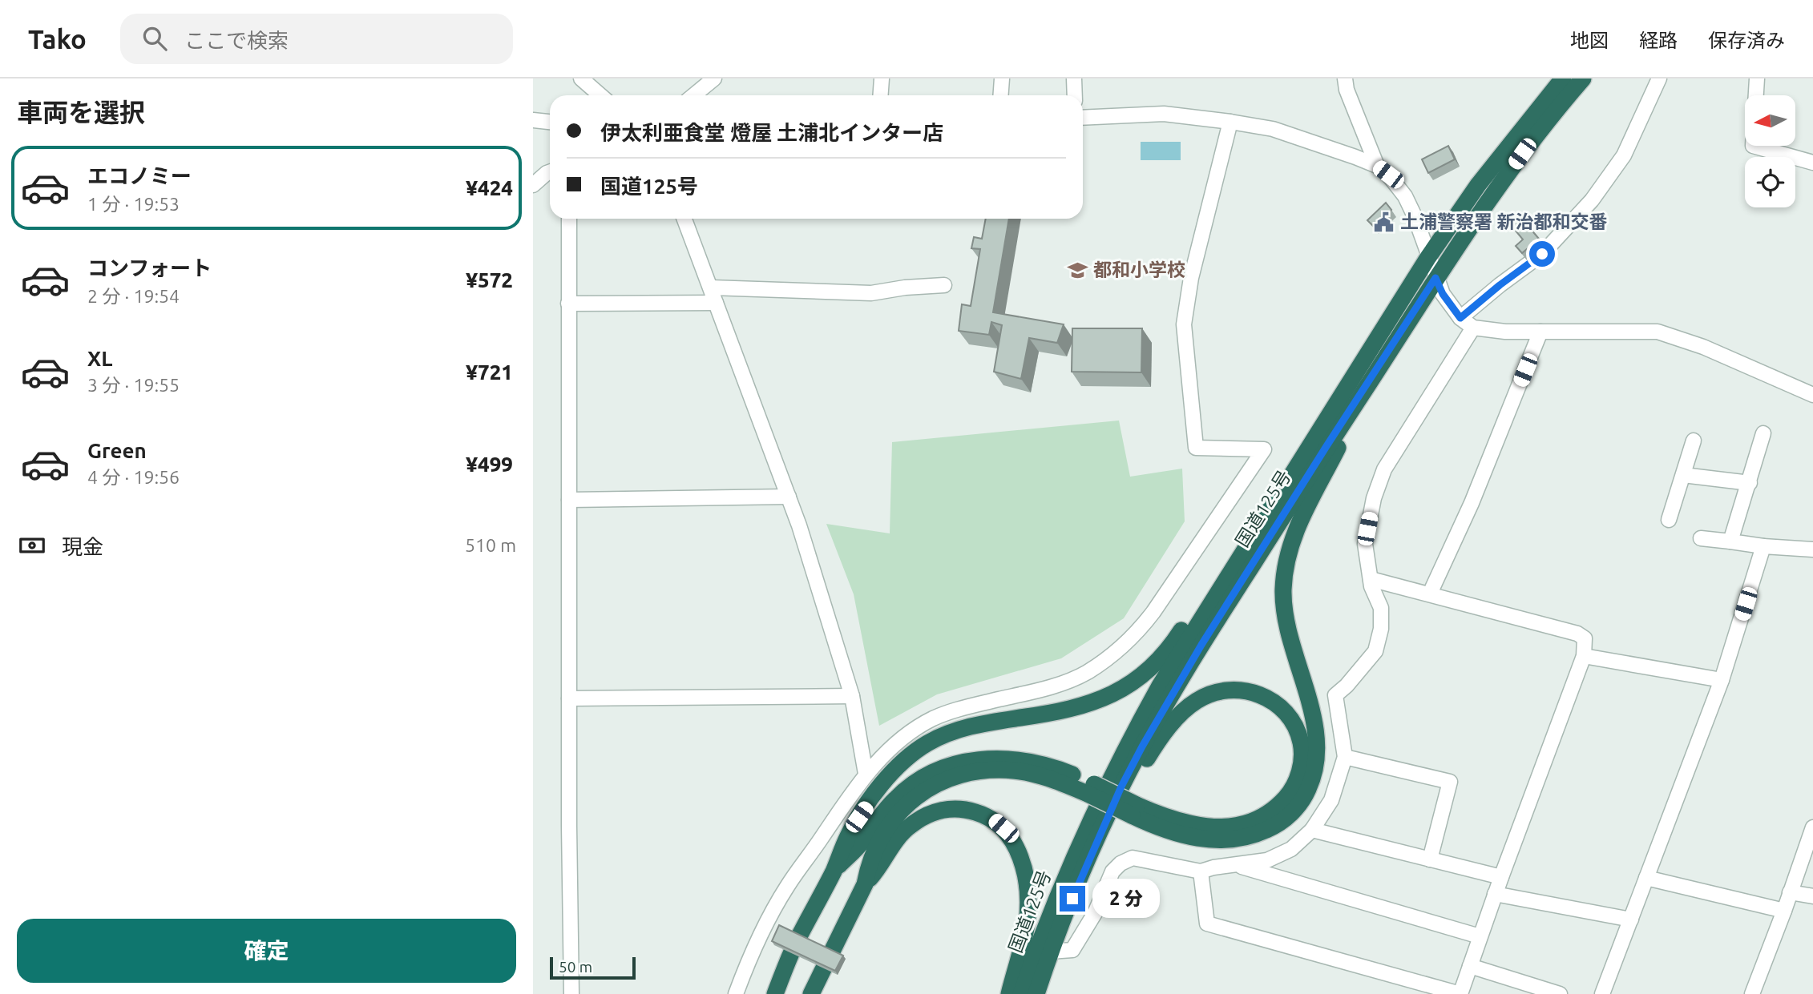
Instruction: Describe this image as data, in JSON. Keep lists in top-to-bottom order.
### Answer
{
  "streets": {
    "highway": ["国道125号"]
  },
  "places": {
    "public building": ["土浦警察署 新治都和交番"],
    "school or university": ["都和小学校"]
  },
  "scale_bar": "50 m",
  "north": "left",
  "page": {
    "header": "Tako",
    "search": "ここで検索",
    "nav": ["地図", "経路", "保存済み"],
    "heading": "車両を選択",
    "banner": ["伊太利亜食堂 燈屋 土浦北インター店", "国道125号"],
    "list": [
      {
        "name": "エコノミー",
        "note": "1 分 · 19:53",
        "value": "¥424"
      },
      {
        "name": "コンフォート",
        "note": "2 分 · 19:54",
        "value": "¥572"
      },
      {
        "name": "XL",
        "note": "3 分 · 19:55",
        "value": "¥721"
      },
      {
        "name": "Green",
        "note": "4 分 · 19:56",
        "value": "¥499"
      }
    ],
    "pay": ["現金", "510 m"],
    "bubble": "2 分",
    "buttons": "確定",
    "scale": "50 m"
  }
}
